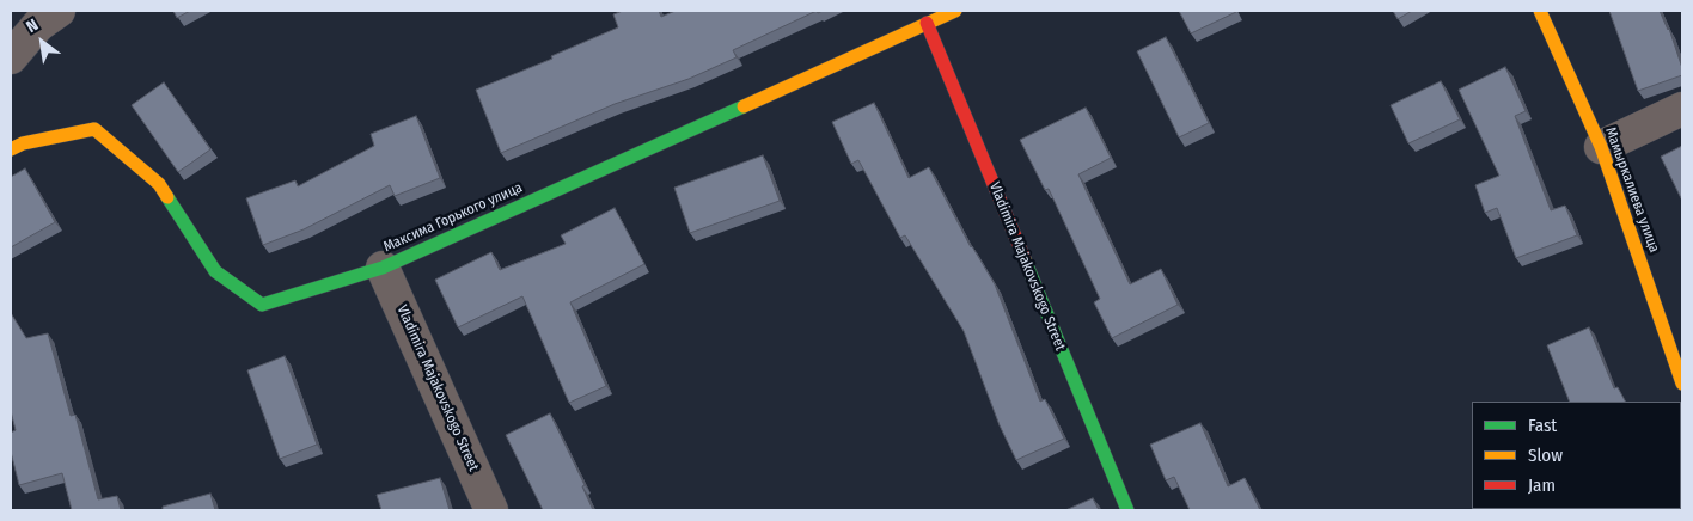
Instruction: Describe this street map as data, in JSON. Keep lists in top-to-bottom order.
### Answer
{
  "streets": {
    "street": ["Мамыркалиева улица", "Максима Горького улица", "Vladimira Majakovskogo Street"]
  },
  "crossings": [
    ["Максима Горького улица", "Vladimira Majakovskogo Street"]
  ],
  "legend": ["Fast", "Slow", "Jam"],
  "north": "top left"
}
